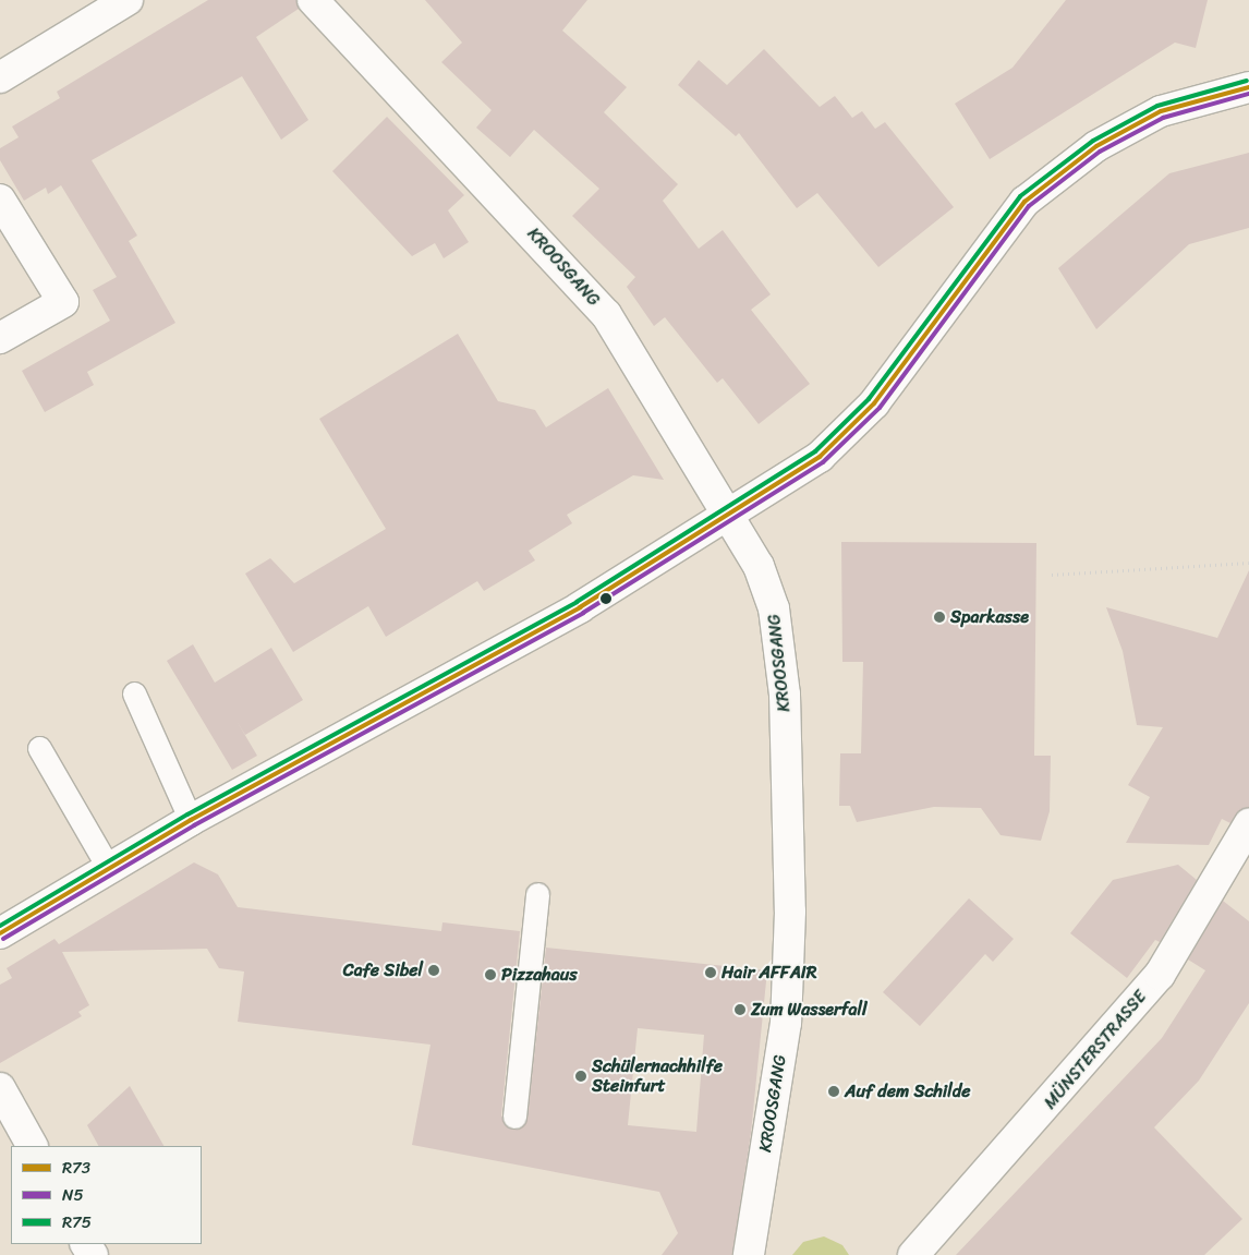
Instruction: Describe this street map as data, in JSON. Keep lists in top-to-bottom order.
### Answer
{
  "streets": {
    "street": ["KROOSGANG", "MÜNSTERSTRASSE"]
  },
  "places": [
    "Sparkasse",
    "Cafe Sibel",
    "Hair AFFAIR",
    "Pizzahaus",
    "Zum Wasserfall",
    "Schülernachhilfe Steinfurt",
    "Auf dem Schilde"
  ],
  "lines": ["transit line R75", "transit line R73", "transit line N5"],
  "legend": ["R73", "N5", "R75"]
}
